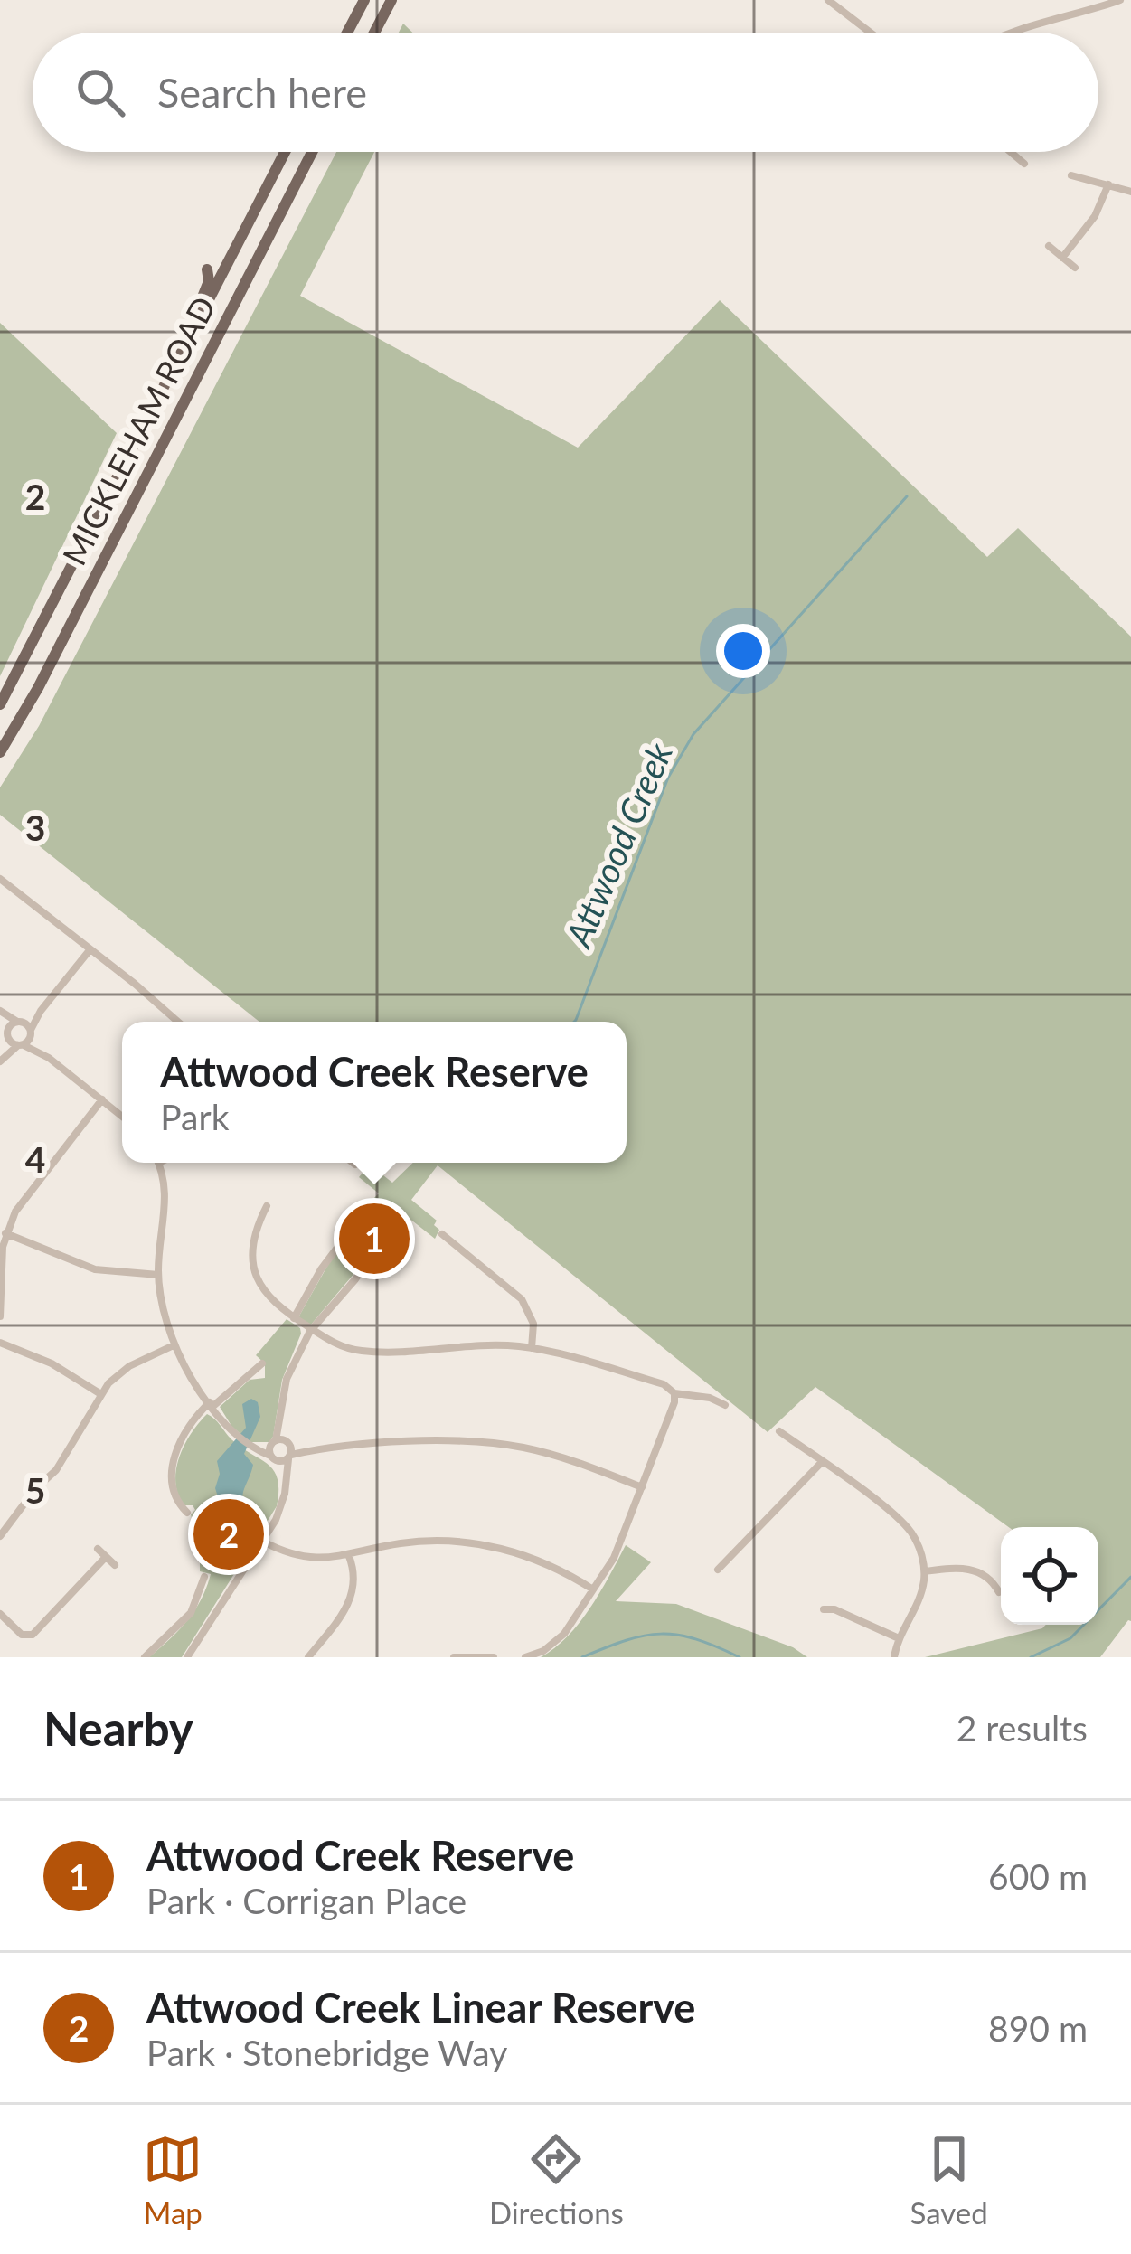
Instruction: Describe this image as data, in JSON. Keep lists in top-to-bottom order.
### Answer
{
  "streets": {
    "main road": ["MICKLEHAM ROAD"]
  },
  "water": ["Attwood Creek"],
  "page": {
    "search": "Search here",
    "popup": ["Attwood Creek Reserve", "Park"],
    "pins": ["1", "2"],
    "heading": ["Nearby", "2 results"],
    "list": [
      {
        "mark": "1",
        "name": "Attwood Creek Reserve",
        "note": "Park · Corrigan Place",
        "value": "600 m"
      },
      {
        "mark": "2",
        "name": "Attwood Creek Linear Reserve",
        "note": "Park · Stonebridge Way",
        "value": "890 m"
      }
    ],
    "nav": ["Map", "Directions", "Saved"]
  },
  "grid": {
    "rows": [
      "2",
      "3",
      "4",
      "5"
    ]
  }
}
